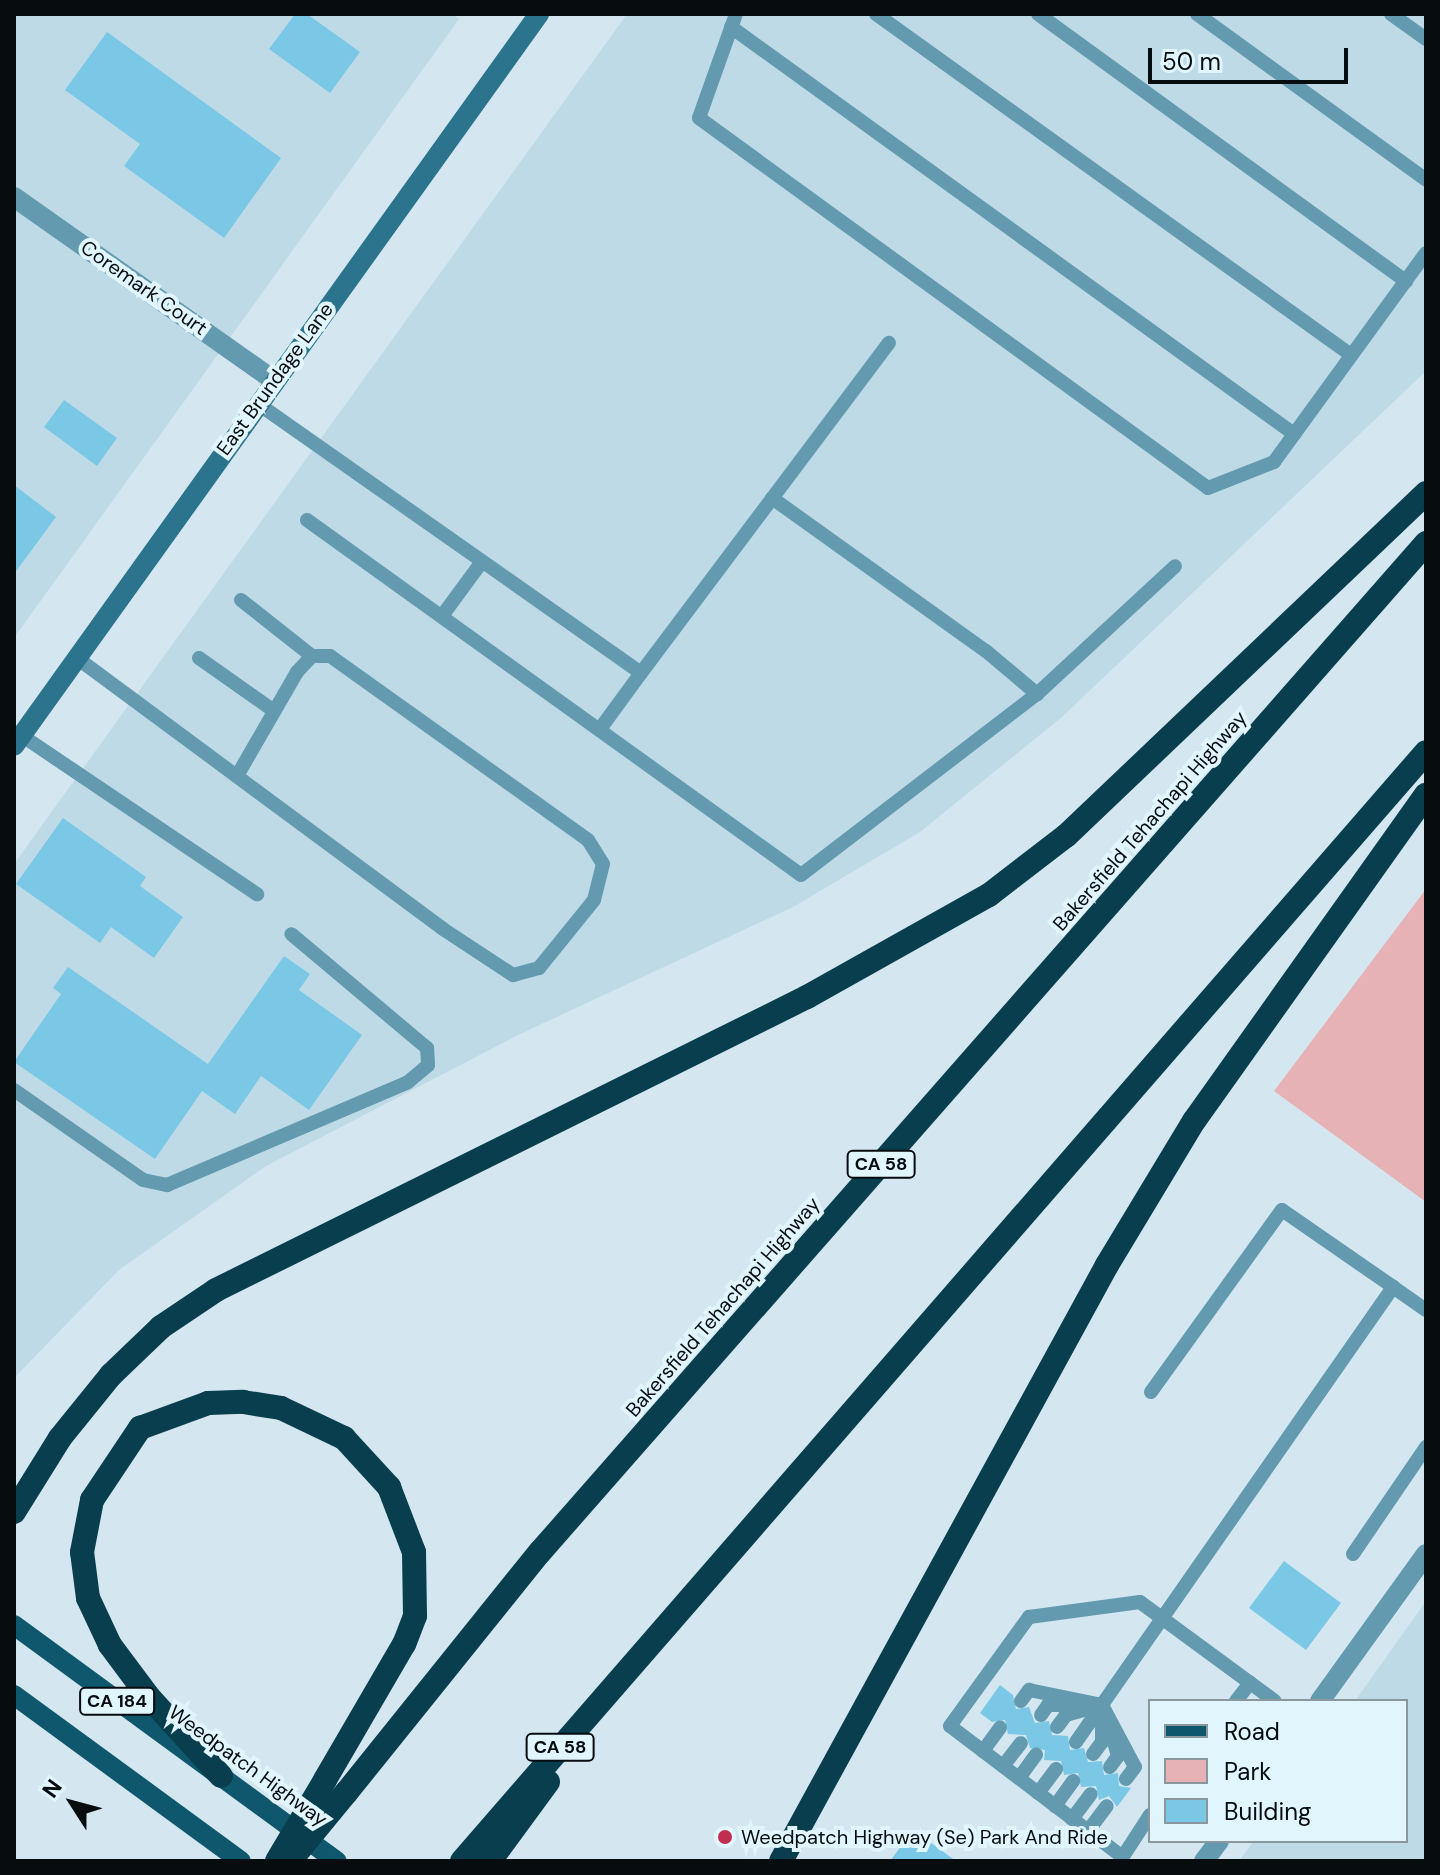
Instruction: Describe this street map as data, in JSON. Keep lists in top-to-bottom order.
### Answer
{
  "streets": {
    "highway": ["Bakersfield Tehachapi Highway", "CA 58"],
    "main road": ["East Brundage Lane", "CA 184", "Weedpatch Highway"],
    "street": ["Coremark Court"]
  },
  "crossings": [
    ["Coremark Court", "East Brundage Lane"]
  ],
  "places": ["Weedpatch Highway (Se) Park And Ride"],
  "legend": ["Road", "Park", "Building"],
  "scale_bar": "50 m",
  "north": "top left"
}
